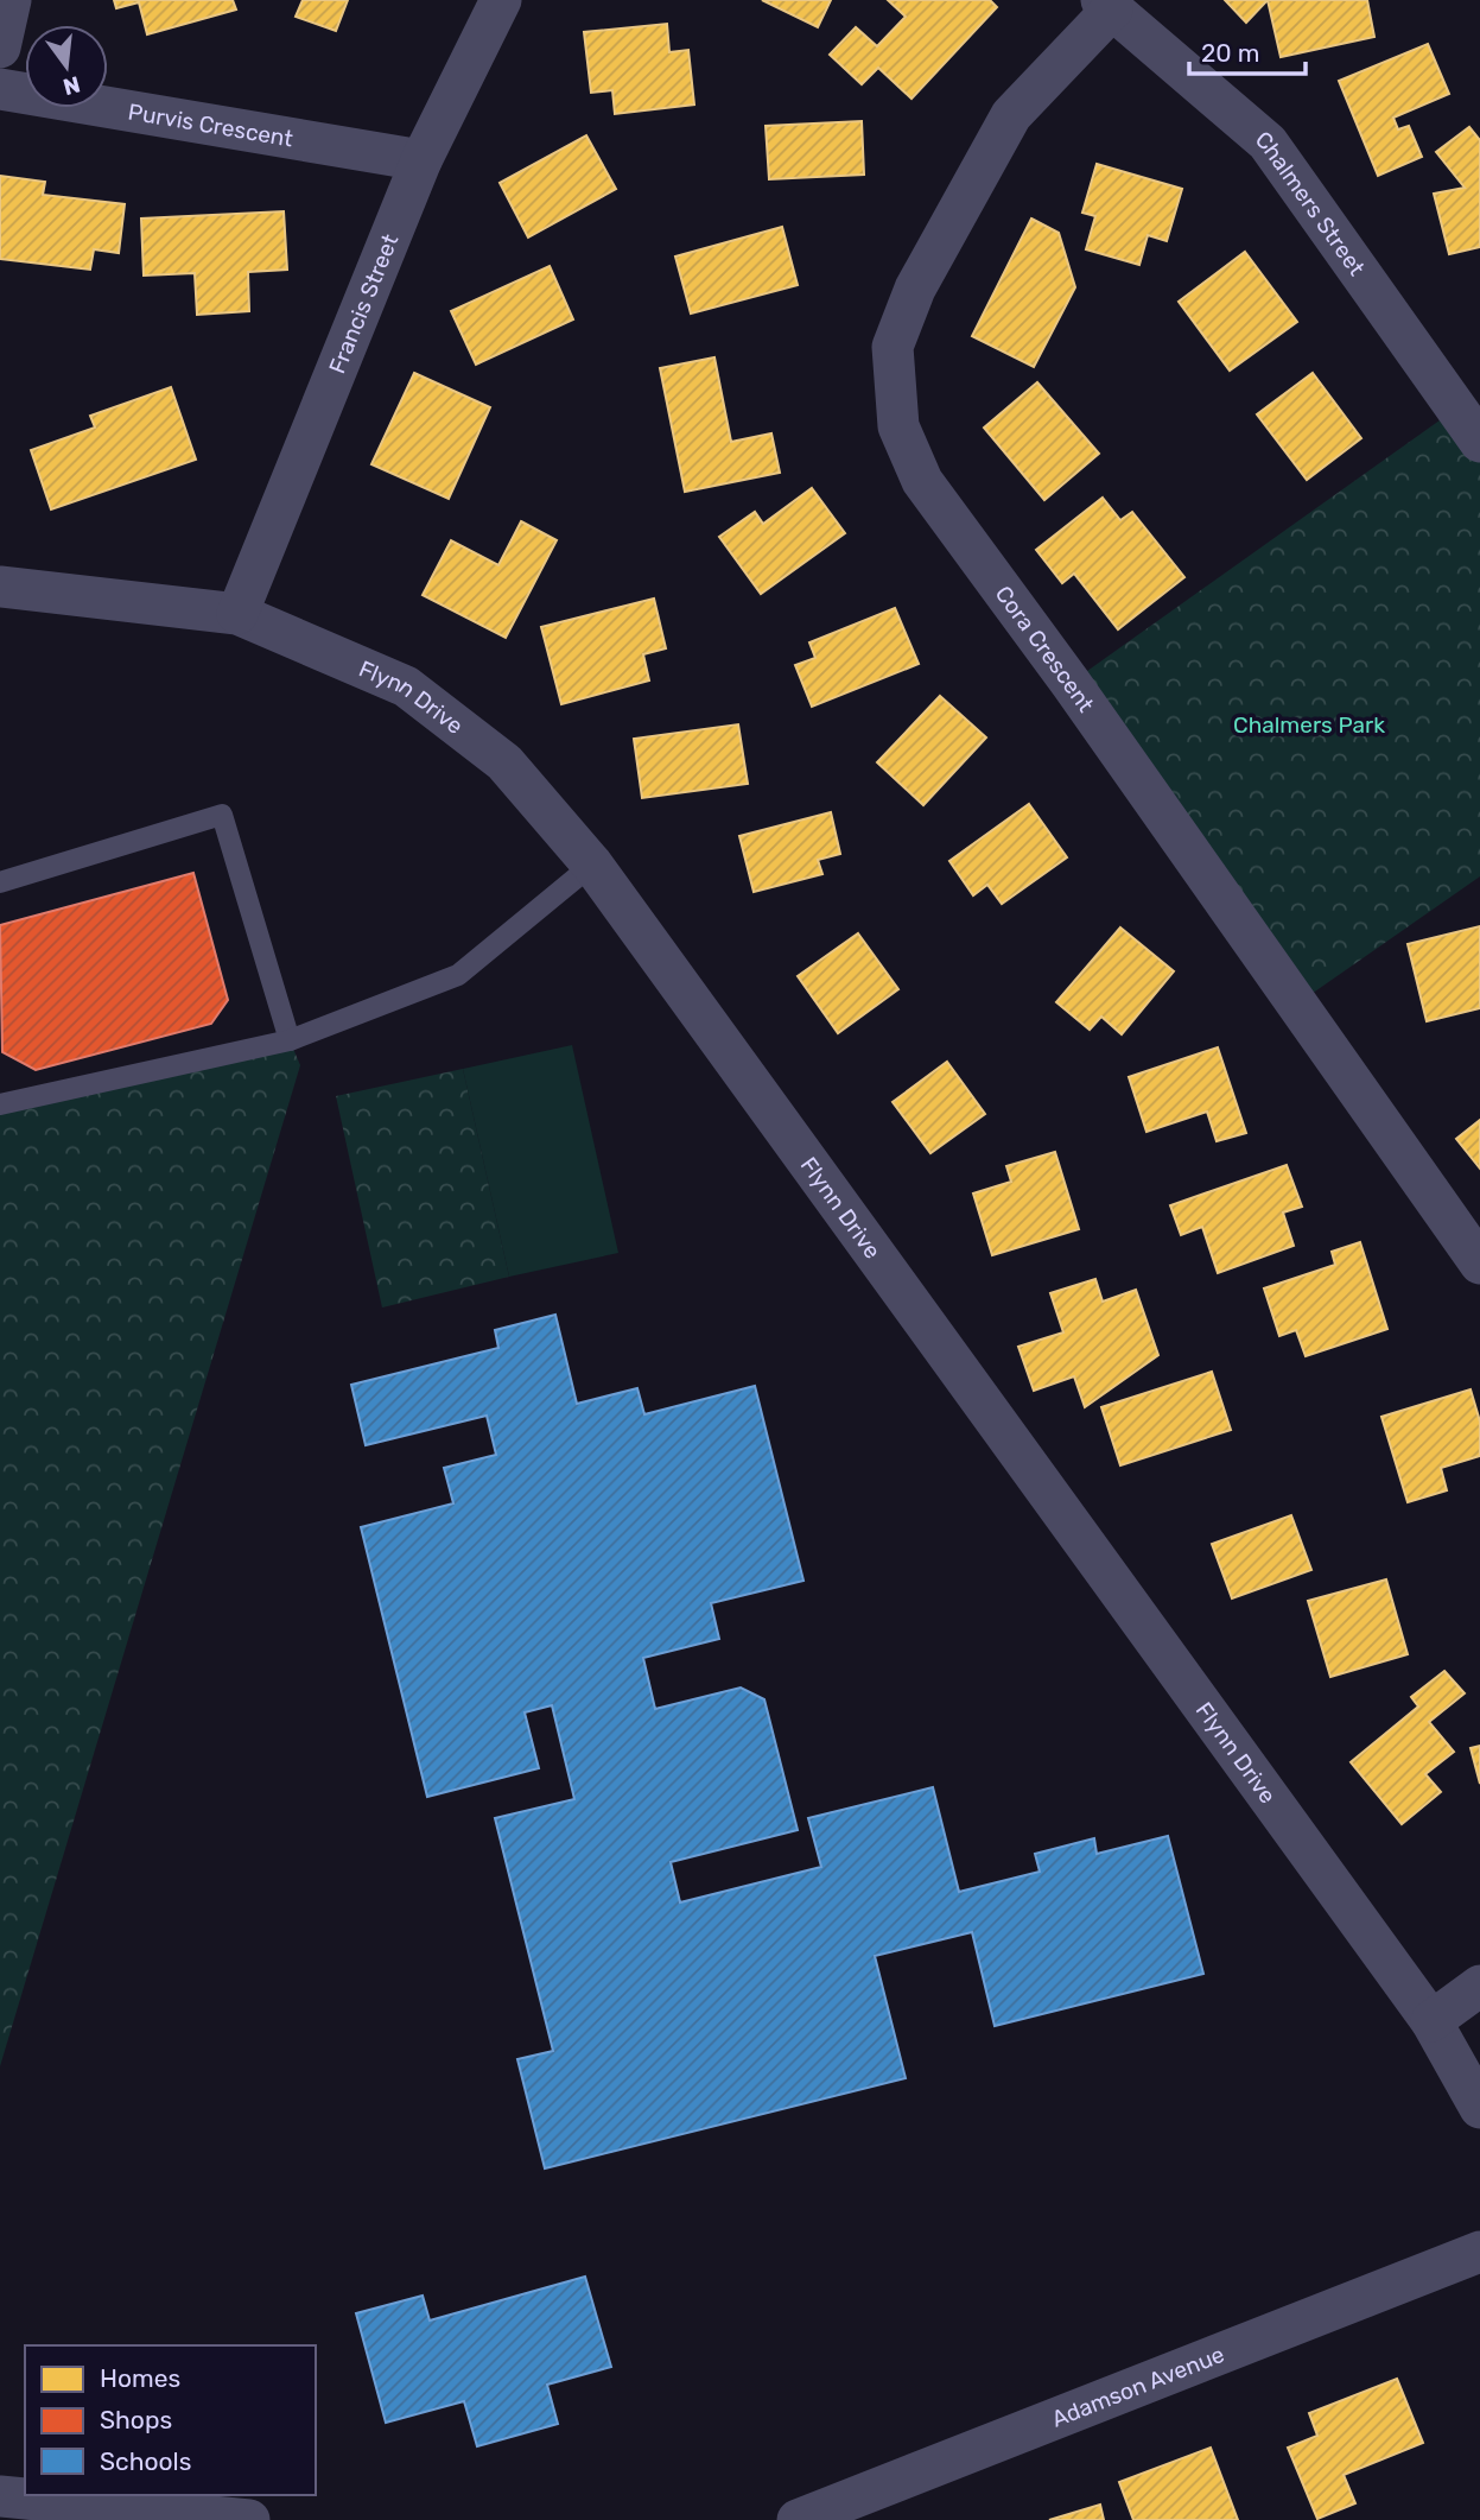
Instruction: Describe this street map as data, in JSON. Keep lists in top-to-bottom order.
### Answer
{
  "streets": {
    "street": [
      "Purvis Crescent",
      "Chalmers Street",
      "Francis Street",
      "Cora Crescent",
      "Flynn Drive",
      "Adamson Avenue"
    ]
  },
  "crossings": [
    ["Purvis Crescent", "Francis Street"],
    ["Chalmers Street", "Cora Crescent"],
    ["Francis Street", "Flynn Drive"]
  ],
  "parks": ["Chalmers Park"],
  "legend": ["Homes", "Shops", "Schools"],
  "scale_bar": "20 m",
  "north": "bottom"
}
